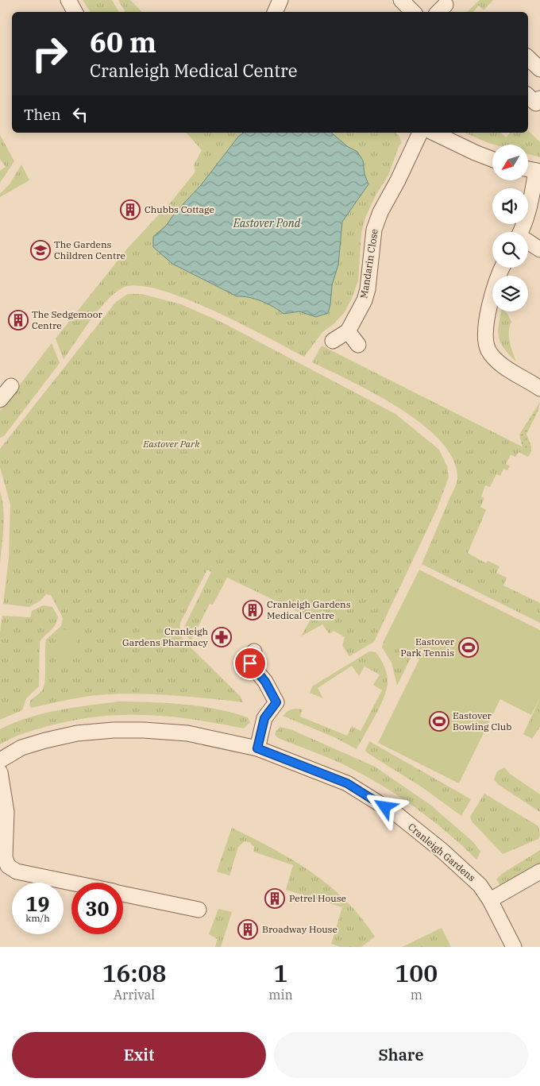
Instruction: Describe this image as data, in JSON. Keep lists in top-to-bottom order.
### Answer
{
  "streets": {
    "street": ["Mandarin Close", "Cranleigh Gardens"]
  },
  "water": ["Eastover Pond"],
  "parks": ["Eastover Park"],
  "places": {
    "building": [
      "Chubbs Cottage",
      "The Sedgemoor Centre",
      "Cranleigh Gardens Medical Centre",
      "Petrel House",
      "Broadway House"
    ],
    "school or university": ["The Gardens Children Centre"],
    "pharmacy": ["Cranleigh Gardens Pharmacy"],
    "sports": ["Eastover Park Tennis", "Eastover Bowling Club"]
  },
  "north": "bottom left",
  "page": {
    "turn": ["60 m", "Cranleigh Medical Centre"],
    "then": "Then",
    "speed": "19 km/h",
    "limit": "30",
    "eta": [
      "16:08",
      "Arrival",
      "1",
      "min",
      "100",
      "m"
    ],
    "buttons": ["Exit", "Share"]
  }
}
